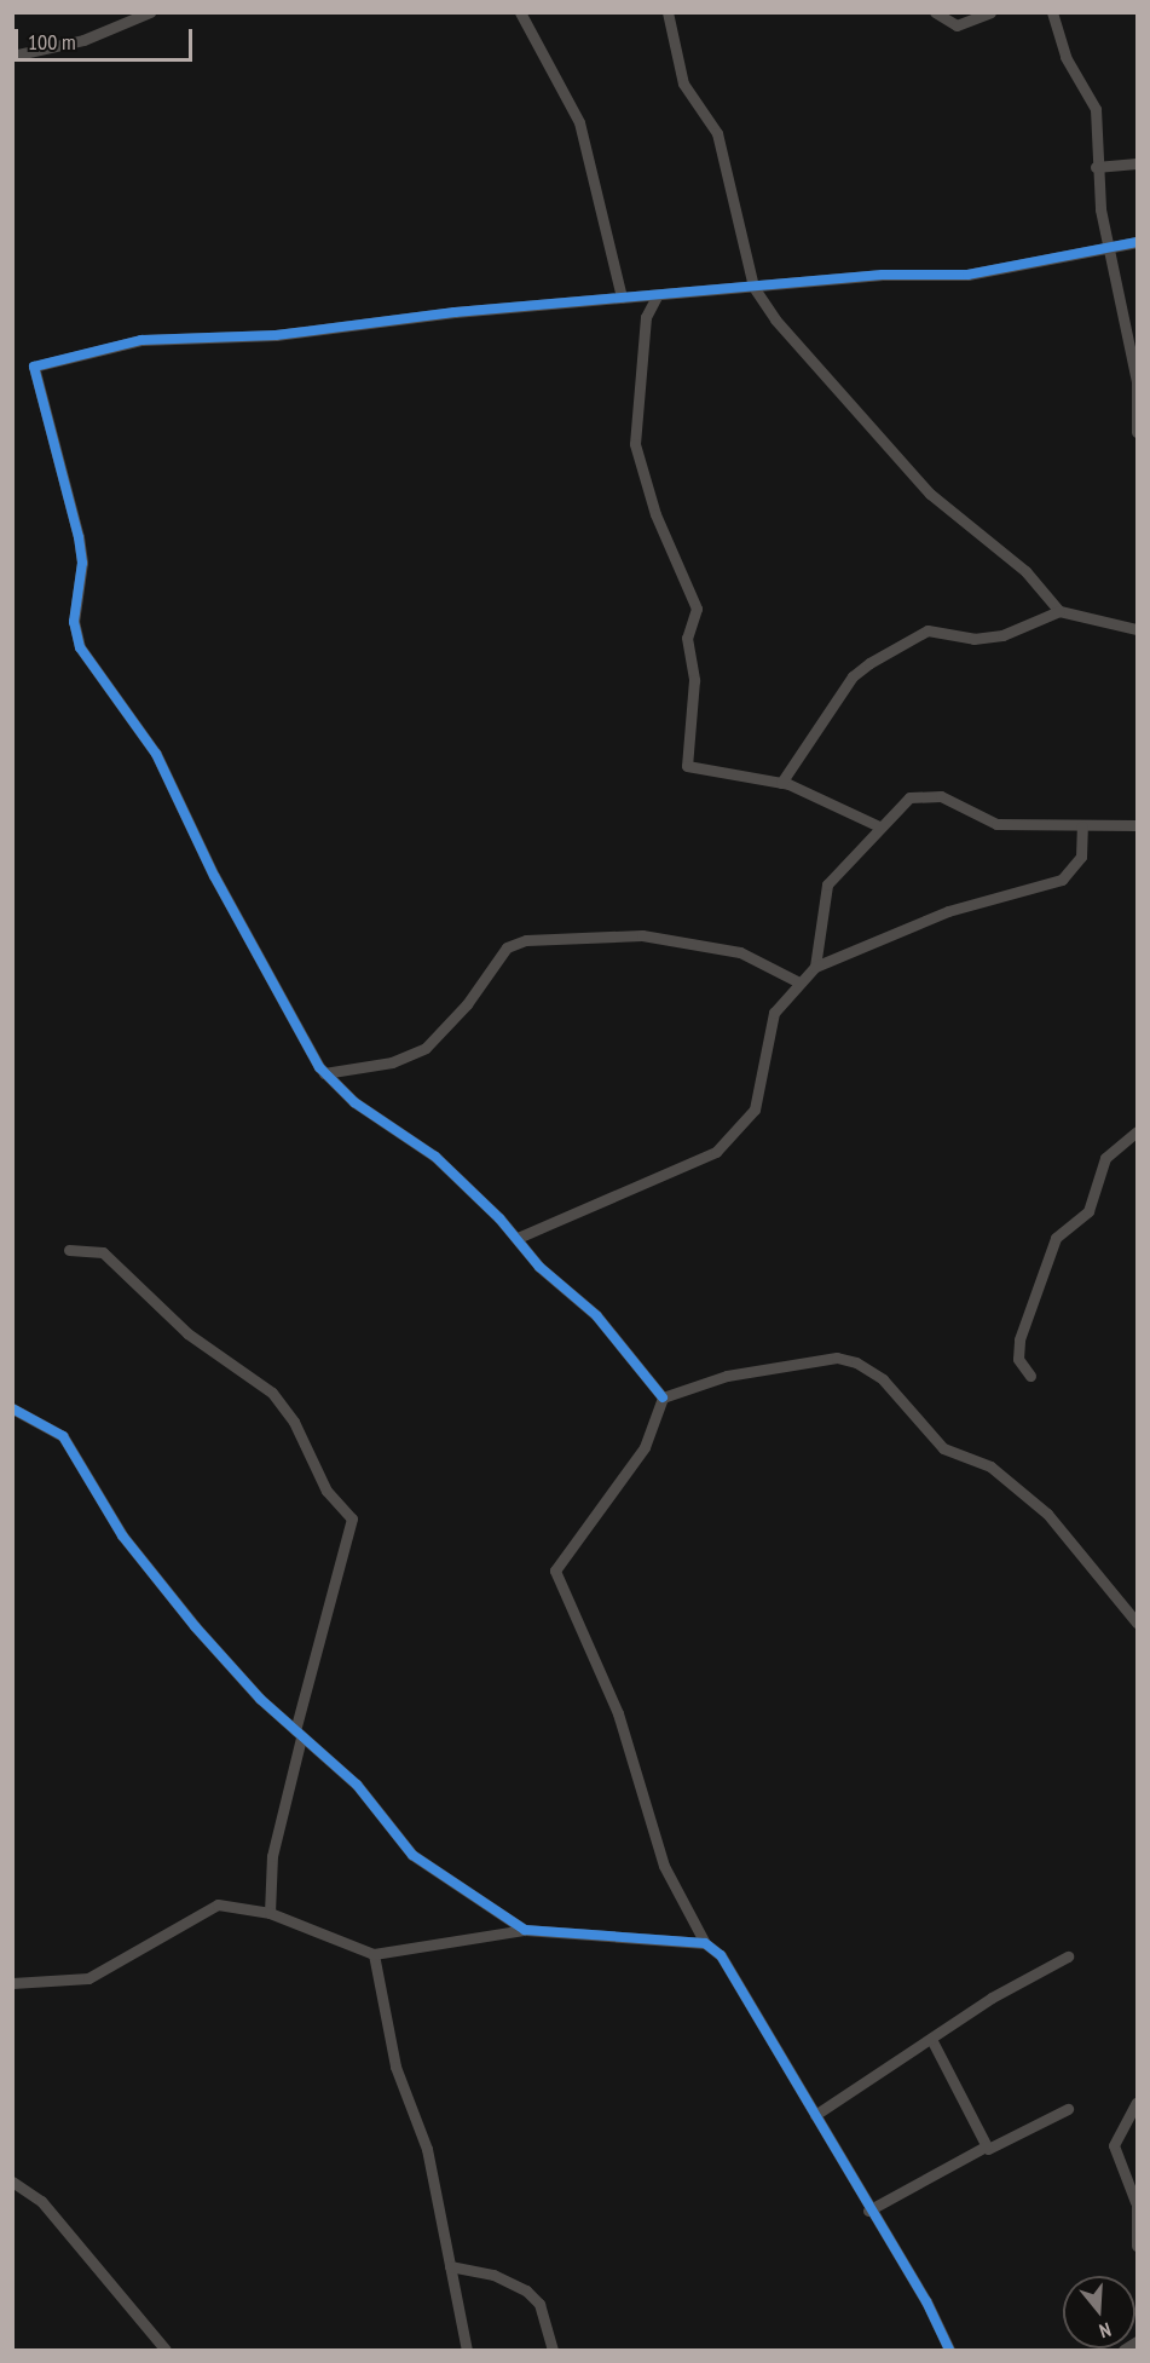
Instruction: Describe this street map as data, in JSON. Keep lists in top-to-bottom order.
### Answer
{
  "scale_bar": "100 m",
  "north": "bottom"
}
